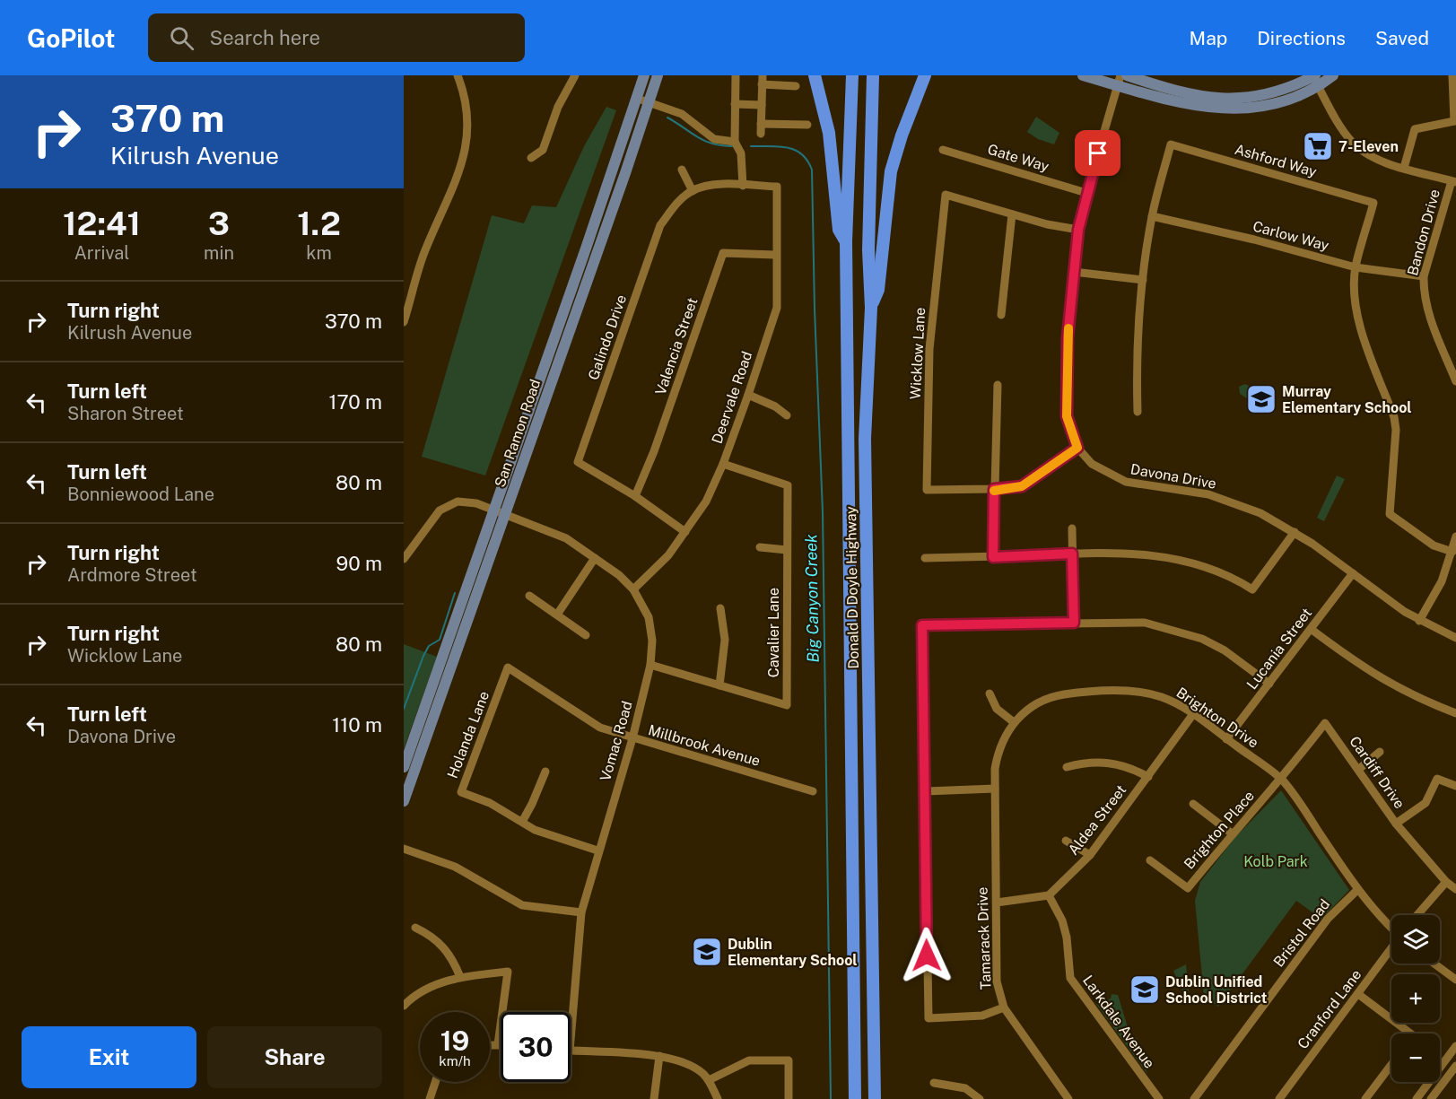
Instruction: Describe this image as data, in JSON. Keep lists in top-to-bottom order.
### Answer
{
  "streets": {
    "highway": ["Donald D Doyle Highway"],
    "main road": ["San Ramon Road"],
    "street": [
      "Gate Way",
      "Ashford Way",
      "Bandon Drive",
      "Carlow Way",
      "Galindo Drive",
      "Valencia Street",
      "Wicklow Lane",
      "Deervale Road",
      "Davona Drive",
      "Cavalier Lane",
      "Lucania Street",
      "Brighton Drive",
      "Holanda Lane",
      "Vomac Road",
      "Millbrook Avenue",
      "Cardiff Drive",
      "Aldea Street",
      "Brighton Place",
      "Bristol Road",
      "Tamarack Drive",
      "Cranford Lane",
      "Larkdale Avenue"
    ]
  },
  "crossings": [
    ["Gate Way", "Davona Drive"],
    ["Ashford Way", "Carlow Way"],
    ["Bandon Drive", "Carlow Way"],
    ["Galindo Drive", "Valencia Street"],
    ["Galindo Drive", "Deervale Road"],
    ["Valencia Street", "Deervale Road"],
    ["Wicklow Lane", "Davona Drive"],
    ["Deervale Road", "Cavalier Lane"],
    ["Deervale Road", "Vomac Road"],
    ["San Ramon Road", "Vomac Road"],
    ["Davona Drive", "Lucania Street"],
    ["Cavalier Lane", "Vomac Road"],
    ["Lucania Street", "Brighton Drive"],
    ["Brighton Drive", "Cardiff Drive"],
    ["Brighton Drive", "Aldea Street"],
    ["Brighton Drive", "Brighton Place"],
    ["Brighton Drive", "Bristol Road"],
    ["Brighton Drive", "Tamarack Drive"],
    ["Holanda Lane", "Vomac Road"],
    ["Holanda Lane", "Millbrook Avenue"],
    ["Vomac Road", "Millbrook Avenue"],
    ["Cardiff Drive", "Brighton Place"],
    ["Aldea Street", "Larkdale Avenue"]
  ],
  "water": ["Big Canyon Creek"],
  "parks": ["Kolb Park"],
  "places": {
    "supermarket": ["7-Eleven"],
    "school or university": ["Murray Elementary School", "Dublin Elementary School", "Dublin Unified School District"]
  },
  "page": {
    "header": "GoPilot",
    "search": "Search here",
    "nav": ["Map", "Directions", "Saved"],
    "turn": ["370 m", "Kilrush Avenue"],
    "eta": [
      "12:41",
      "Arrival",
      "3",
      "min",
      "1.2",
      "km"
    ],
    "list": [
      {
        "name": "Turn right",
        "note": "Kilrush Avenue",
        "value": "370 m"
      },
      {
        "name": "Turn left",
        "note": "Sharon Street",
        "value": "170 m"
      },
      {
        "name": "Turn left",
        "note": "Bonniewood Lane",
        "value": "80 m"
      },
      {
        "name": "Turn right",
        "note": "Ardmore Street",
        "value": "90 m"
      },
      {
        "name": "Turn right",
        "note": "Wicklow Lane",
        "value": "80 m"
      },
      {
        "name": "Turn left",
        "note": "Davona Drive",
        "value": "110 m"
      }
    ],
    "map_buttons": ["+", "−"],
    "speed": "19 km/h",
    "limit": "30",
    "buttons": ["Exit", "Share"]
  }
}
